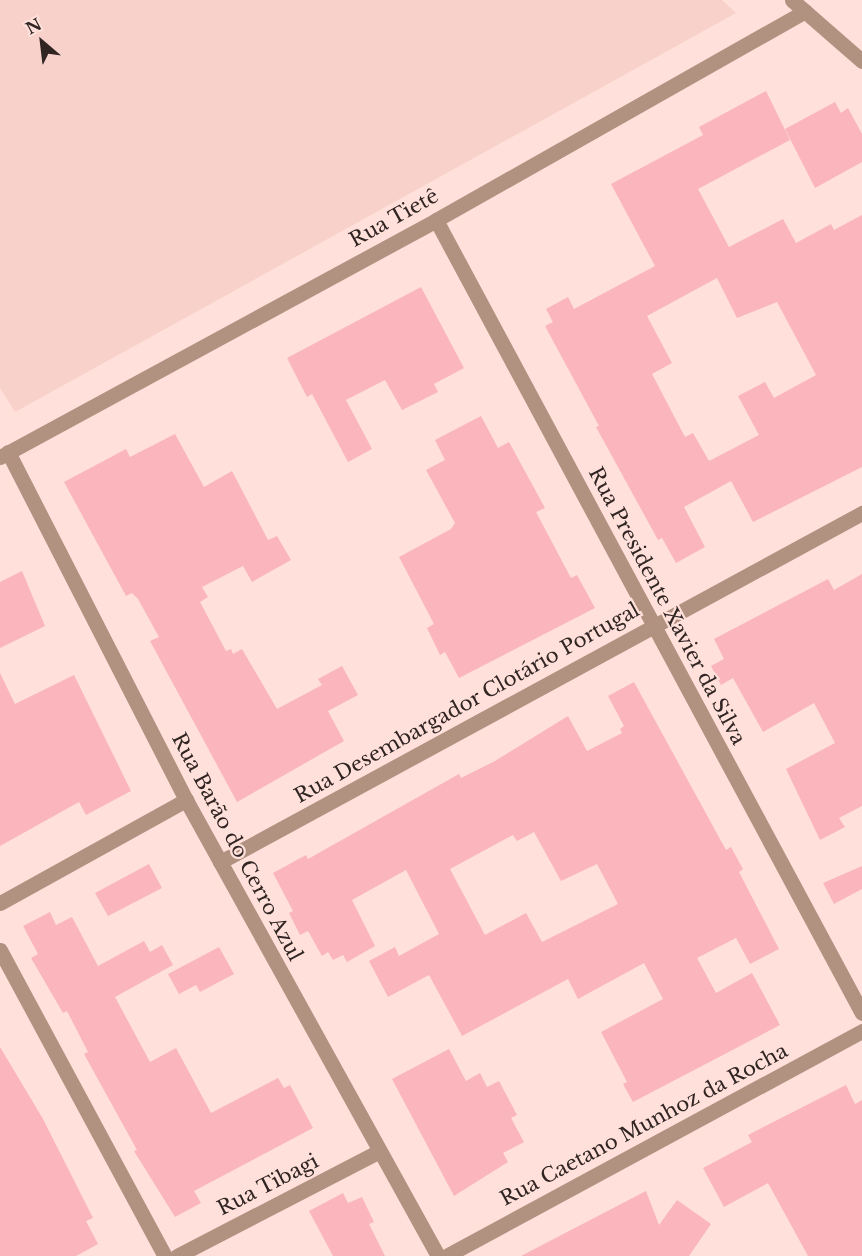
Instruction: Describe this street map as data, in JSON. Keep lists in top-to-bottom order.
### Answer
{
  "streets": {
    "street": [
      "Rua Tietê",
      "Rua Presidente Xavier da Silva",
      "Rua Desembargador Clotário Portugal",
      "Rua Barão do Cerro Azul",
      "Rua Caetano Munhoz da Rocha",
      "Rua Tibagi"
    ]
  },
  "crossings": [
    ["Rua Tietê", "Rua Presidente Xavier da Silva"],
    ["Rua Tietê", "Rua Barão do Cerro Azul"],
    ["Rua Presidente Xavier da Silva", "Rua Desembargador Clotário Portugal"],
    ["Rua Desembargador Clotário Portugal", "Rua Barão do Cerro Azul"],
    ["Rua Barão do Cerro Azul", "Rua Tibagi"]
  ],
  "north": "top left"
}
